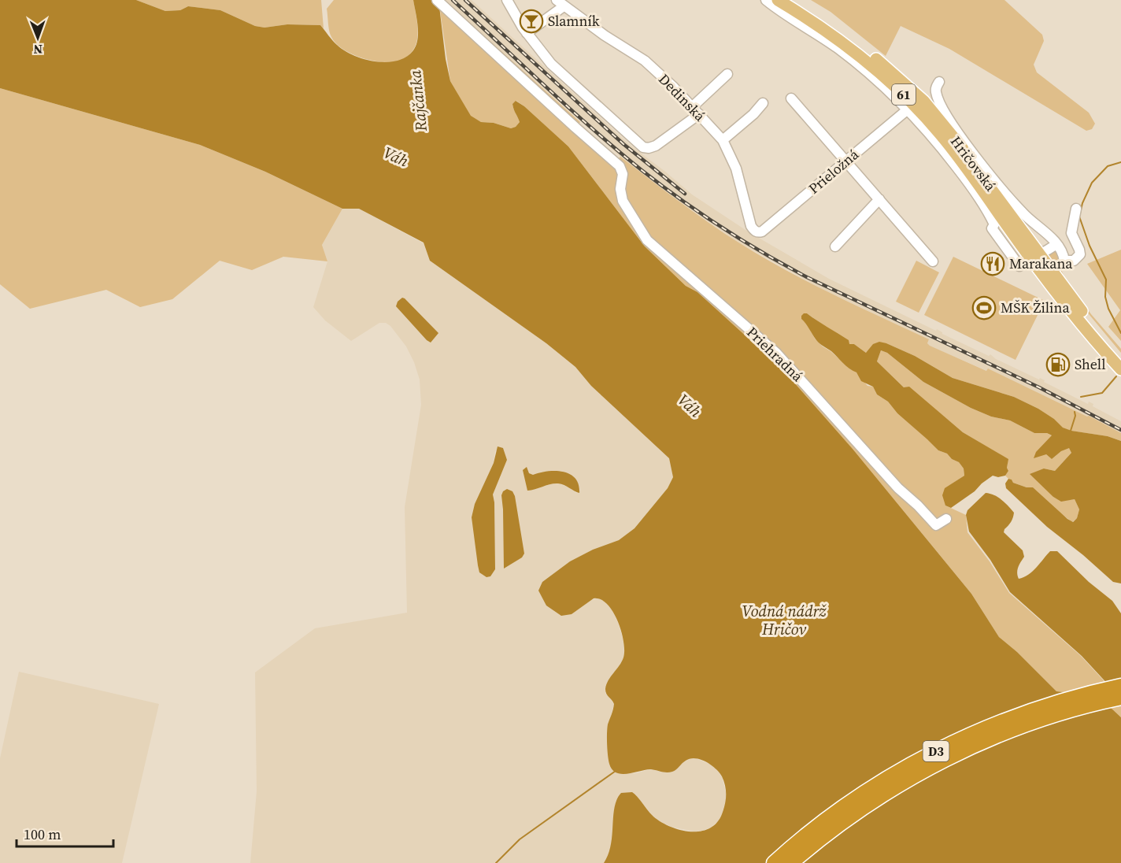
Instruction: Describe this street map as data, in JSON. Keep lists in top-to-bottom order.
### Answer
{
  "streets": {
    "highway": ["D3"],
    "main road": ["61", "Hričovská"],
    "street": ["Dedinská", "Prieložná", "Priehradná"]
  },
  "crossings": [
    ["Dedinská", "Prieložná"],
    ["Hričovská", "Prieložná"]
  ],
  "water": ["Rajčanka", "Váh", "Vodná nádrž Hričov"],
  "places": {
    "bar": ["Slamník"],
    "restaurant": ["Marakana"],
    "sports": ["MŠK Žilina"],
    "fuel station": ["Shell"]
  },
  "scale_bar": "100 m",
  "north": "bottom"
}
